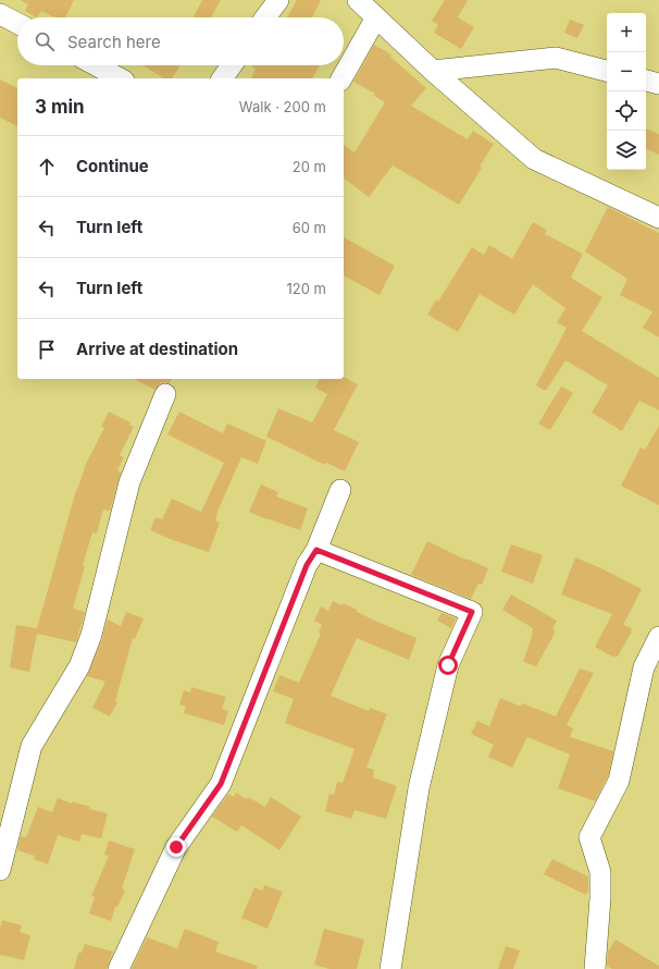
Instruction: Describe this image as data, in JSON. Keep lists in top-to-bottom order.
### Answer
{
  "page": {
    "map_buttons": ["+", "−"],
    "search": "Search here",
    "heading": ["3 min", "Walk · 200 m"],
    "list": [
      ["Continue", "20 m"],
      ["Turn left", "60 m"],
      ["Turn left", "120 m"],
      "Arrive at destination"
    ]
  }
}
